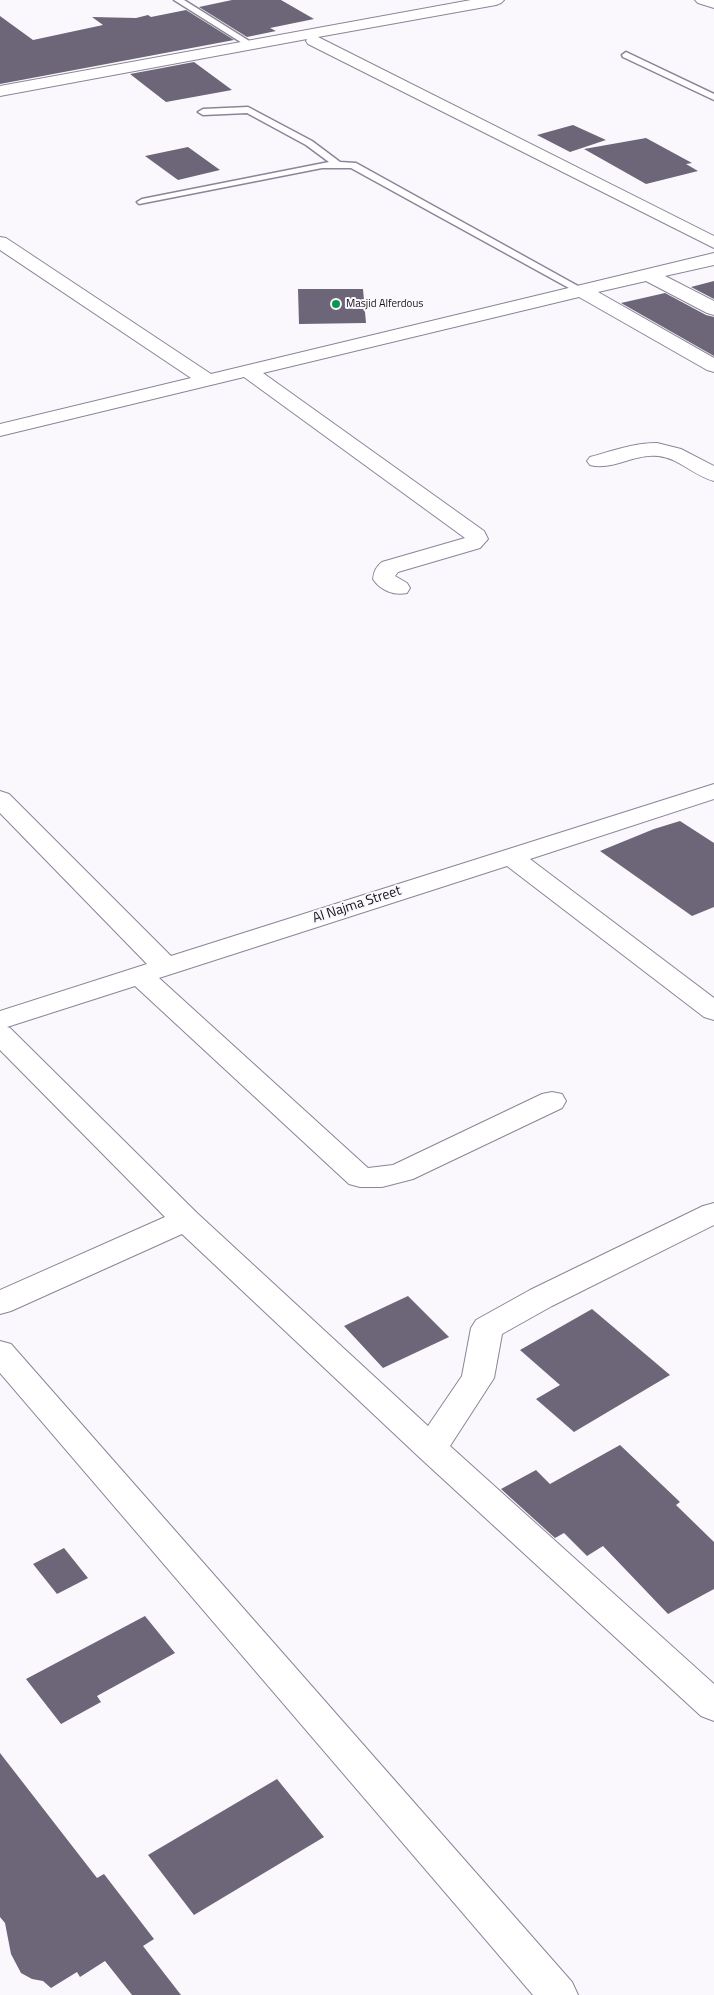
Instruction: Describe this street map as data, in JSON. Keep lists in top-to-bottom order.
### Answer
{
  "streets": {
    "street": ["Al Najma Street"]
  },
  "places": ["Masjid Alferdous"]
}
